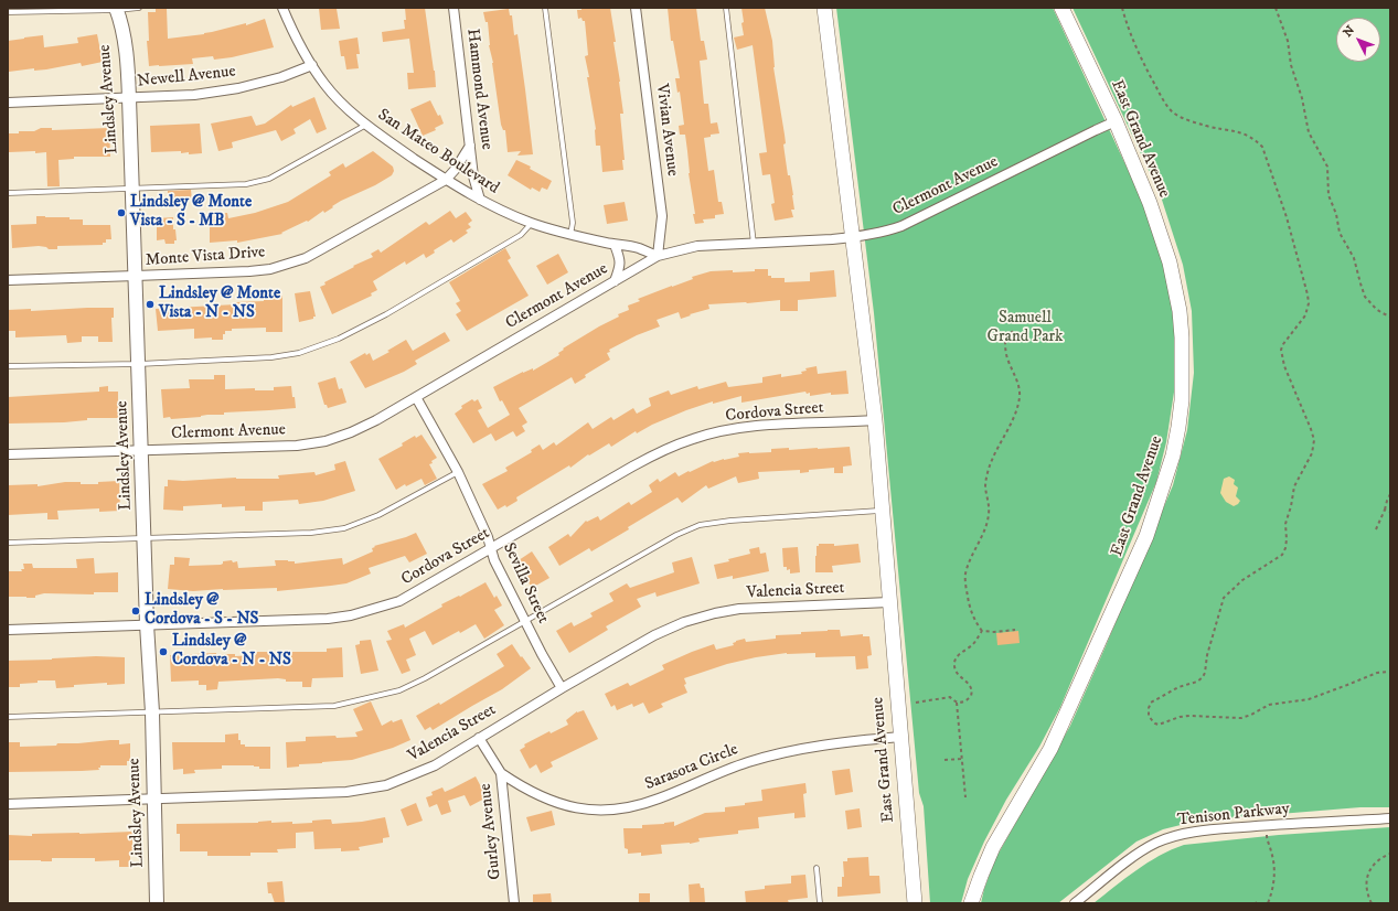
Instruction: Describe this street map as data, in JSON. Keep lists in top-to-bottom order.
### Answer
{
  "streets": {
    "main road": ["East Grand Avenue"],
    "street": [
      "Newell Avenue",
      "Hammond Avenue",
      "Lindsley Avenue",
      "Vivian Avenue",
      "San Mateo Boulevard",
      "Clermont Avenue",
      "Monte Vista Drive",
      "Cordova Street",
      "Sevilla Street",
      "Valencia Street",
      "Sarasota Circle",
      "Tenison Parkway",
      "Gurley Avenue"
    ]
  },
  "crossings": [
    ["Newell Avenue", "Lindsley Avenue"],
    ["Newell Avenue", "San Mateo Boulevard"],
    ["Hammond Avenue", "San Mateo Boulevard"],
    ["Hammond Avenue", "Monte Vista Drive"],
    ["Lindsley Avenue", "Clermont Avenue"],
    ["Lindsley Avenue", "Monte Vista Drive"],
    ["Lindsley Avenue", "Cordova Street"],
    ["Lindsley Avenue", "Valencia Street"],
    ["Vivian Avenue", "San Mateo Boulevard"],
    ["Vivian Avenue", "Clermont Avenue"],
    ["East Grand Avenue", "Clermont Avenue"],
    ["East Grand Avenue", "Cordova Street"],
    ["East Grand Avenue", "Valencia Street"],
    ["East Grand Avenue", "Sarasota Circle"],
    ["San Mateo Boulevard", "Clermont Avenue"],
    ["San Mateo Boulevard", "Monte Vista Drive"],
    ["Clermont Avenue", "Sevilla Street"],
    ["Cordova Street", "Sevilla Street"],
    ["Sevilla Street", "Valencia Street"],
    ["Valencia Street", "Gurley Avenue"],
    ["Sarasota Circle", "Gurley Avenue"]
  ],
  "parks": ["Samuell Grand Park"],
  "places": [
    "Lindsley @ Monte Vista - S - MB",
    "Lindsley @ Monte Vista - N - NS",
    "Lindsley @ Cordova - S - NS",
    "Lindsley @ Cordova - N - NS"
  ],
  "north": "top left"
}
